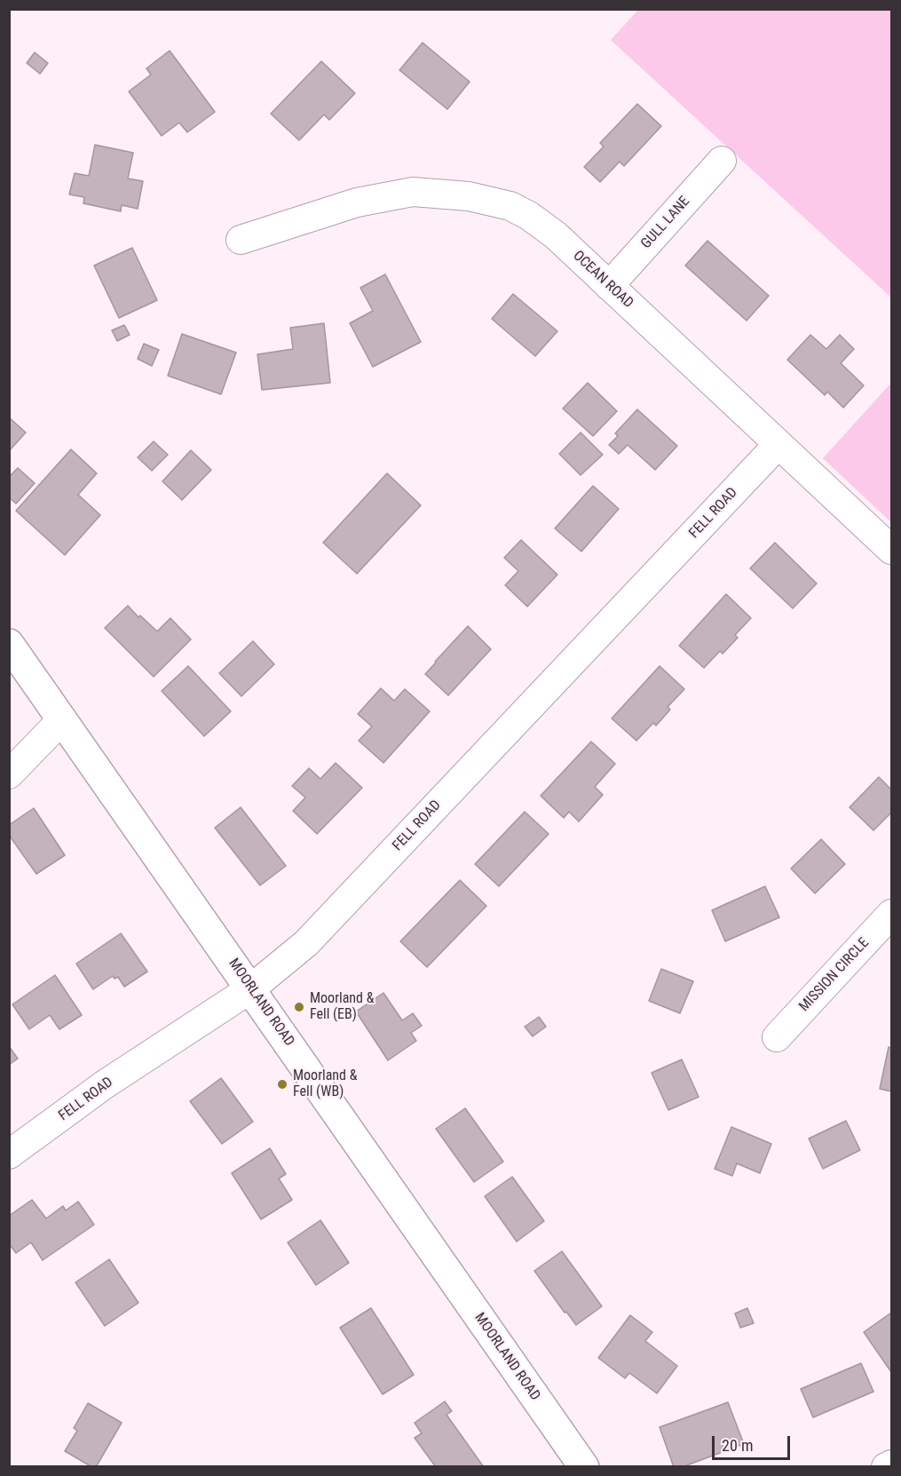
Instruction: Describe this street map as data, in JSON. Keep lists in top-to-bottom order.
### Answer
{
  "streets": {
    "street": [
      "GULL LANE",
      "OCEAN ROAD",
      "FELL ROAD",
      "MISSION CIRCLE",
      "MOORLAND ROAD"
    ]
  },
  "crossings": [
    ["GULL LANE", "OCEAN ROAD"],
    ["OCEAN ROAD", "FELL ROAD"],
    ["FELL ROAD", "MOORLAND ROAD"]
  ],
  "places": ["Moorland & Fell (EB)", "Moorland & Fell (WB)"],
  "scale_bar": "20 m"
}
